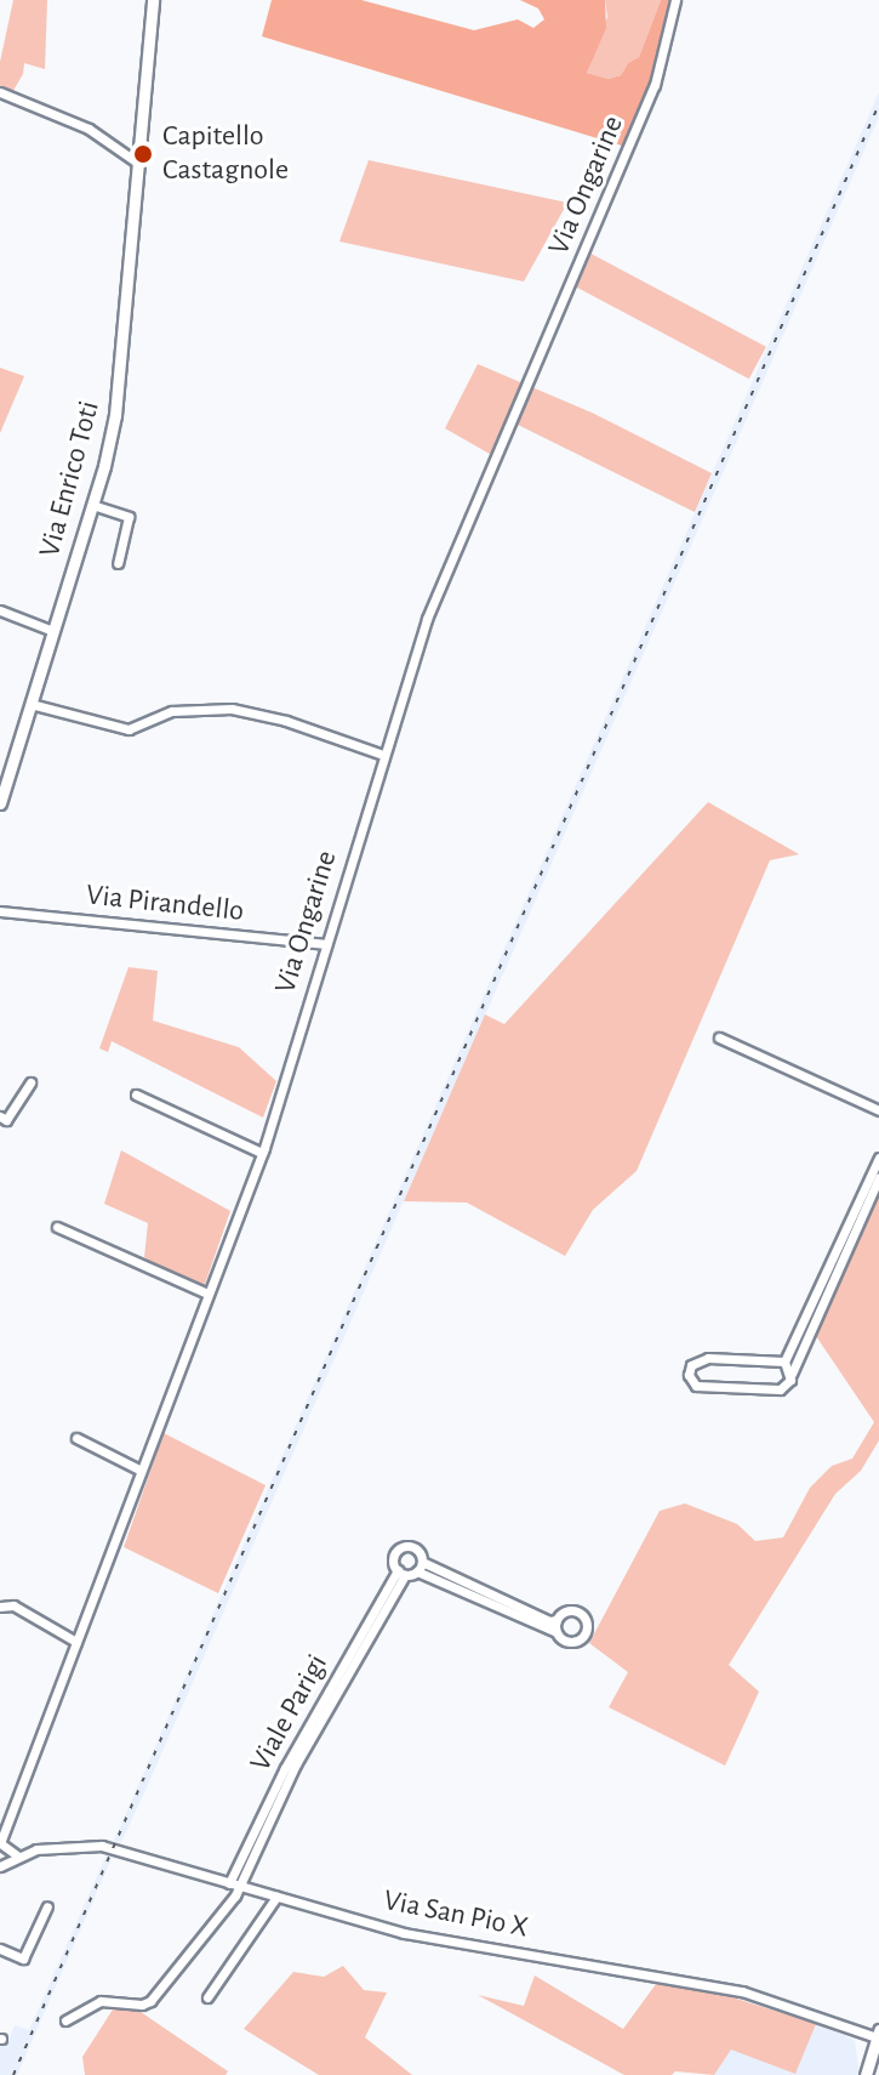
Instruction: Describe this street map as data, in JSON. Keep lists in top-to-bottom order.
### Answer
{
  "streets": {
    "main road": ["Via Enrico Toti"],
    "street": [
      "Via Ongarine",
      "Via Pirandello",
      "Viale Parigi",
      "Via San Pio X"
    ]
  },
  "crossings": [
    ["Via Ongarine", "Via Pirandello"],
    ["Via Ongarine", "Via San Pio X"],
    ["Viale Parigi", "Via San Pio X"]
  ],
  "places": ["Capitello Castagnole"]
}
